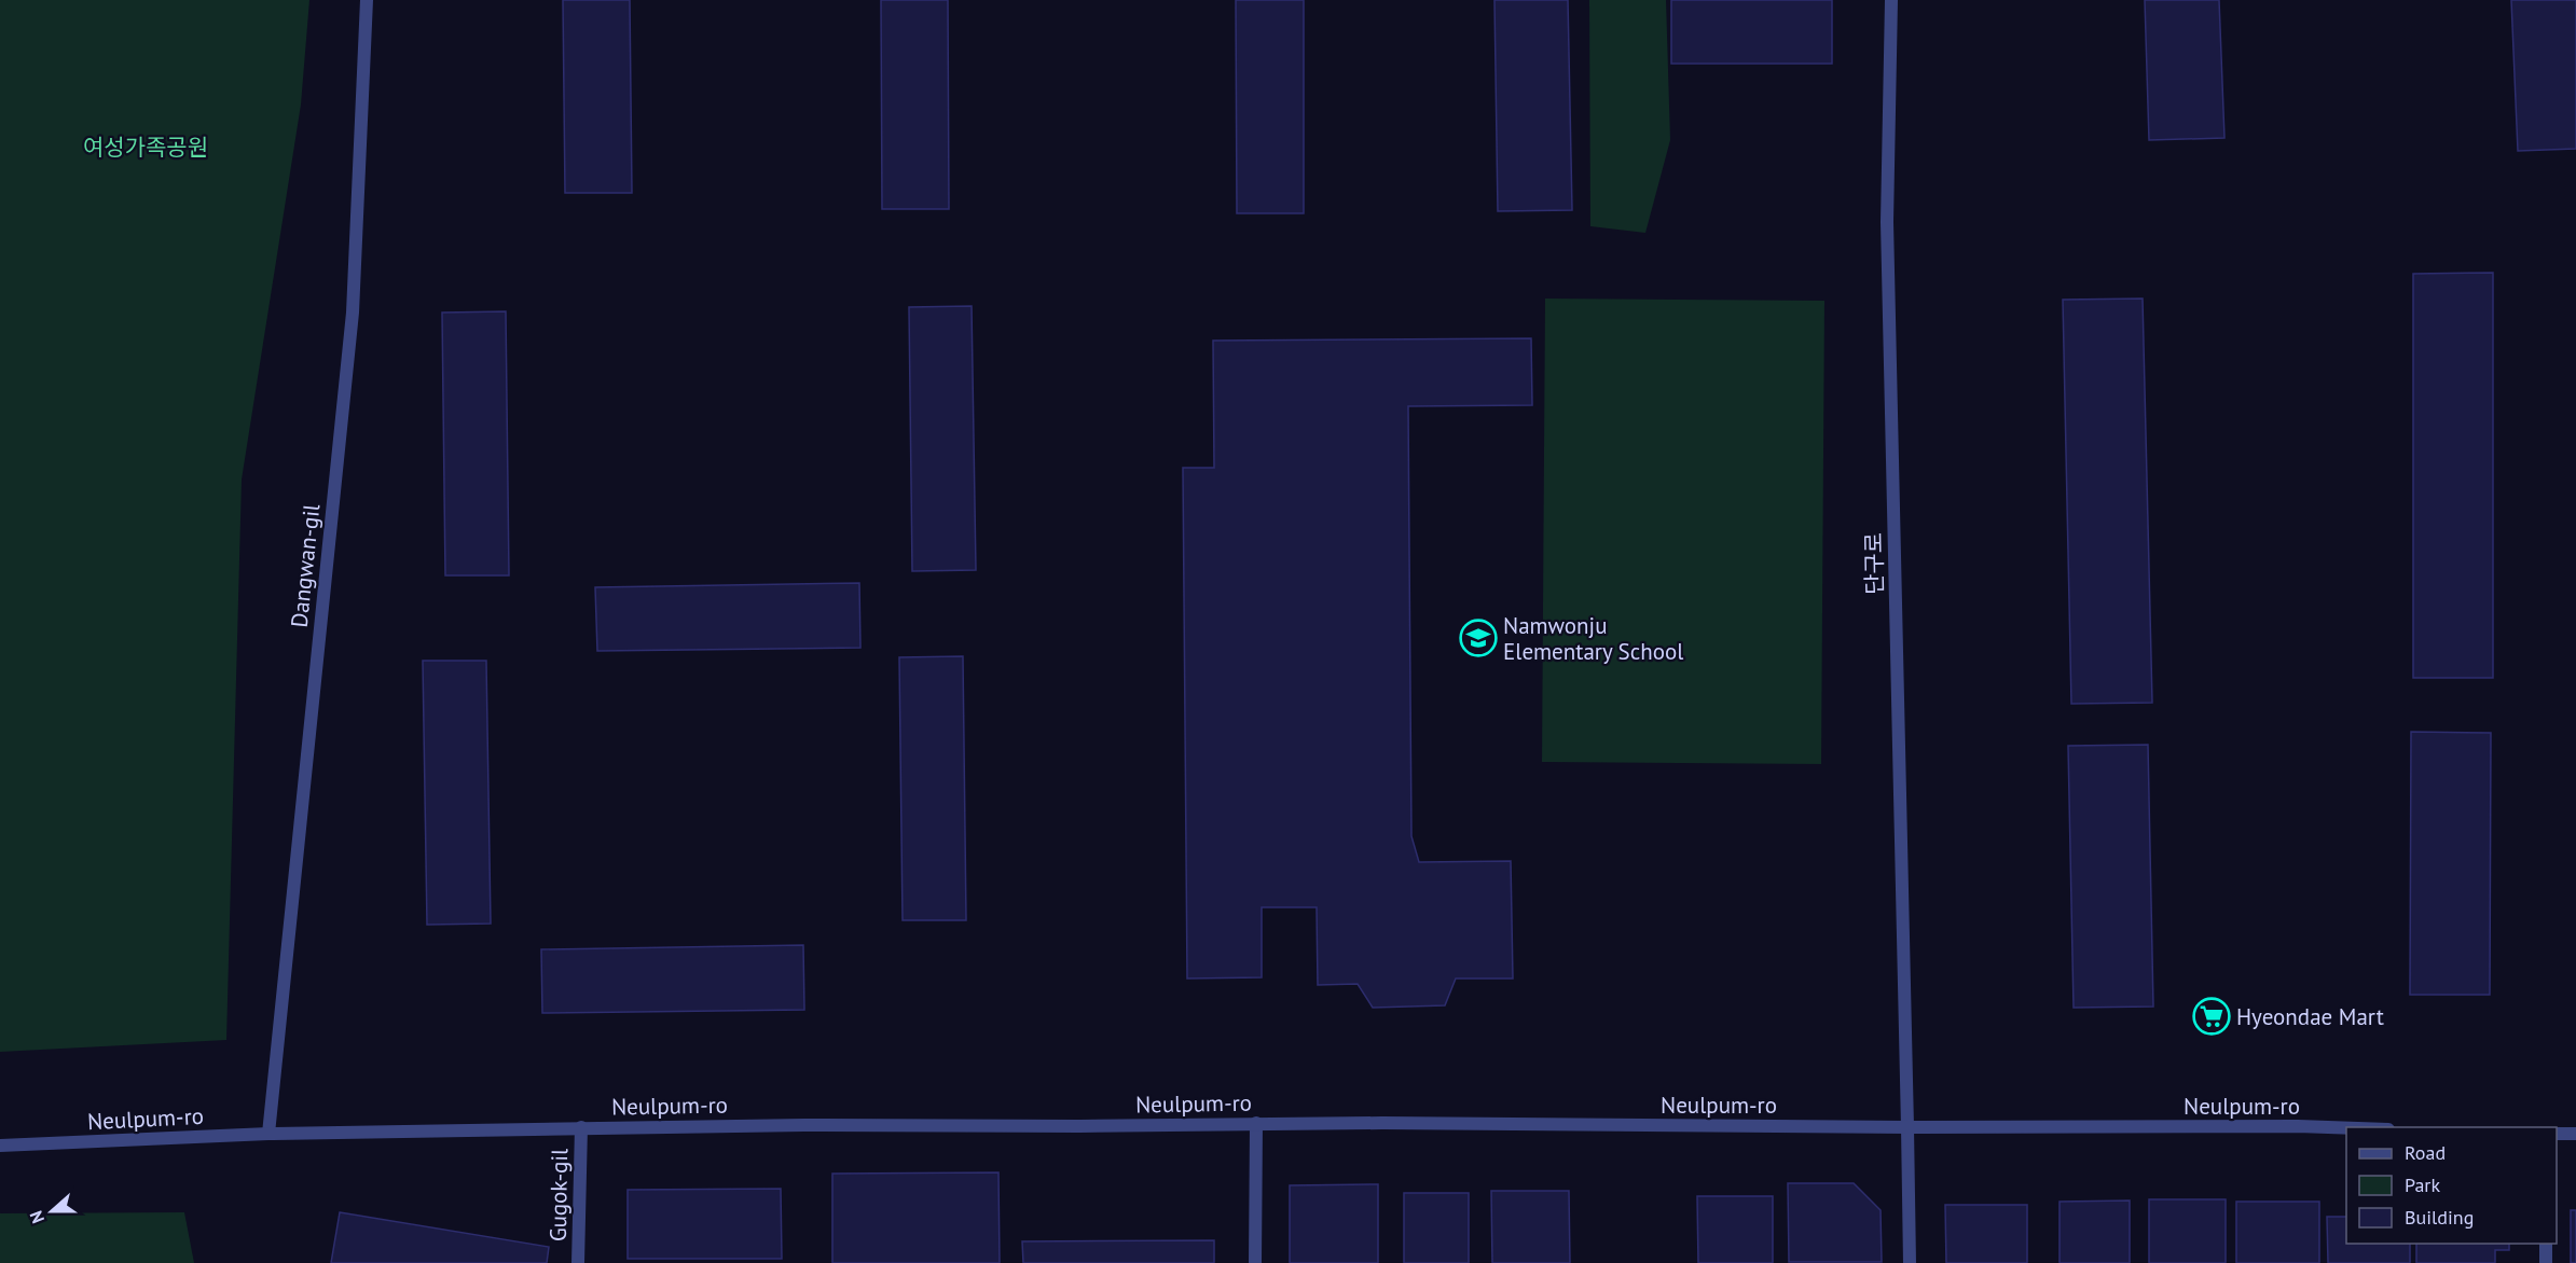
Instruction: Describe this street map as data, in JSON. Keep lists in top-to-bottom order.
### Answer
{
  "streets": {
    "street": [
      "단구로",
      "Dangwan-gil",
      "Neulpum-ro",
      "Gugok-gil"
    ]
  },
  "crossings": [
    ["단구로", "Neulpum-ro"],
    ["Dangwan-gil", "Neulpum-ro"],
    ["Neulpum-ro", "Gugok-gil"]
  ],
  "parks": ["여성가족공원"],
  "places": {
    "school or university": ["Namwonju Elementary School"],
    "supermarket": ["Hyeondae Mart"]
  },
  "legend": ["Road", "Park", "Building"],
  "north": "left"
}
